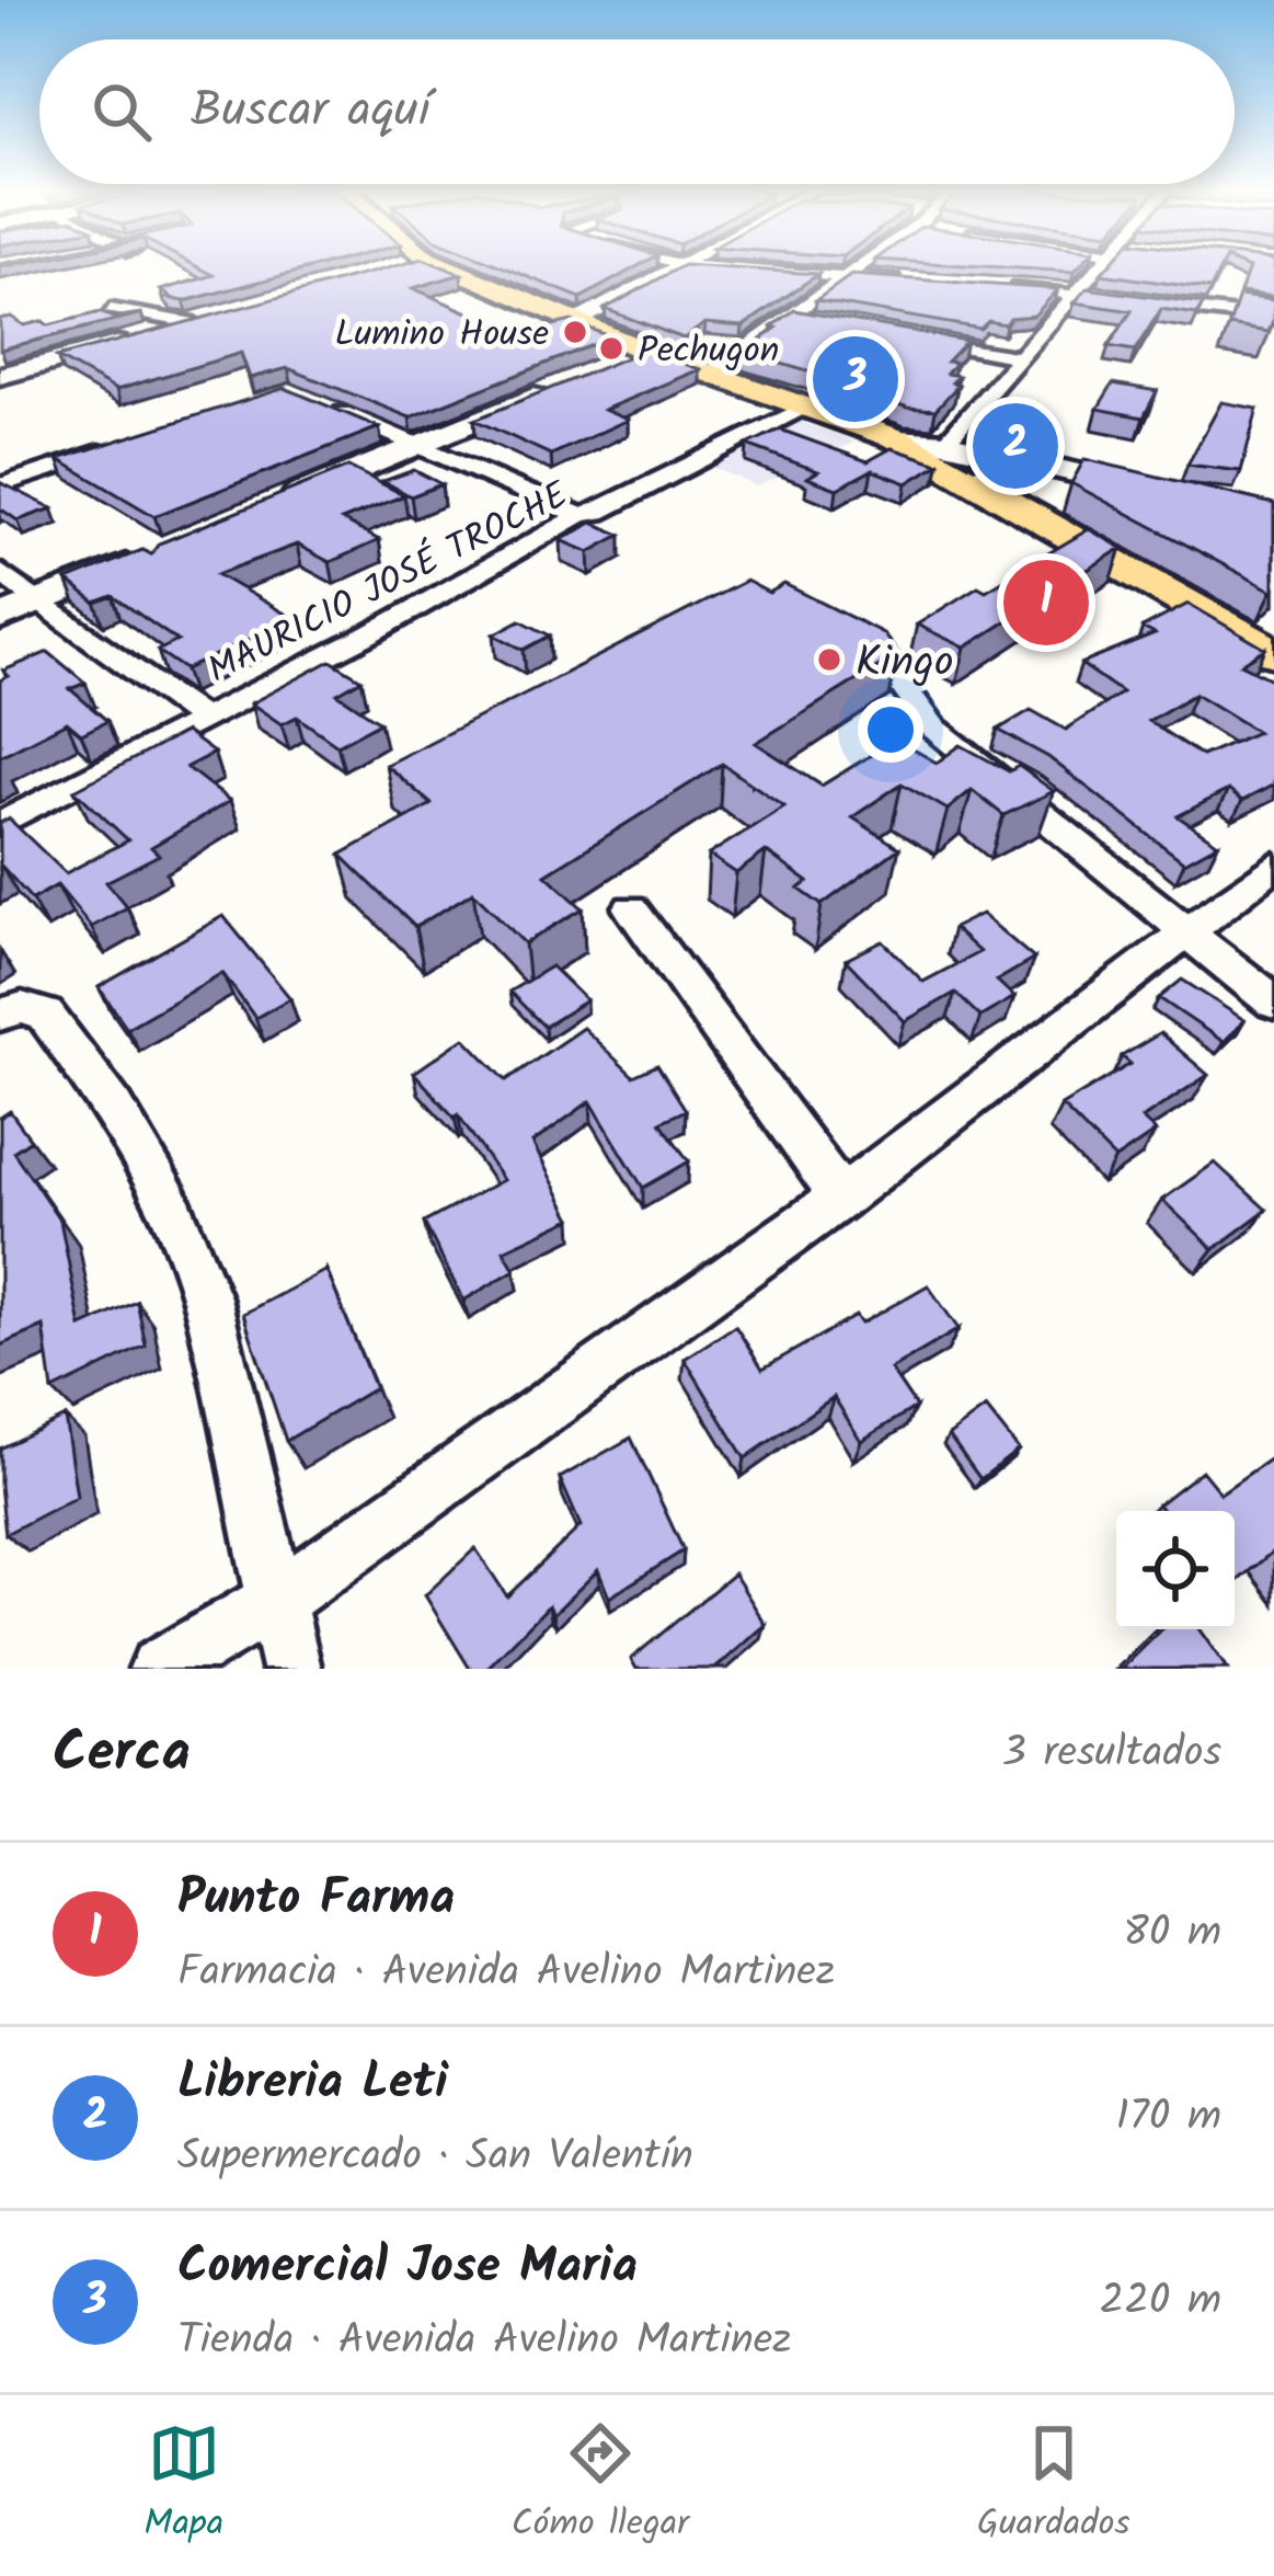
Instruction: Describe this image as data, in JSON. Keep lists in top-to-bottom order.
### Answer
{
  "streets": {
    "street": ["MAURICIO JOSÉ TROCHE"]
  },
  "places": ["Lumino House", "Pechugon", "Kingo"],
  "page": {
    "search": "Buscar aquí",
    "pins": ["3", "2", "1"],
    "heading": ["Cerca", "3 resultados"],
    "list": [
      {
        "mark": "1",
        "name": "Punto Farma",
        "note": "Farmacia · Avenida Avelino Martinez",
        "value": "80 m"
      },
      {
        "mark": "2",
        "name": "Libreria Leti",
        "note": "Supermercado · San Valentín",
        "value": "170 m"
      },
      {
        "mark": "3",
        "name": "Comercial Jose Maria",
        "note": "Tienda · Avenida Avelino Martinez",
        "value": "220 m"
      }
    ],
    "nav": ["Mapa", "Cómo llegar", "Guardados"]
  }
}
